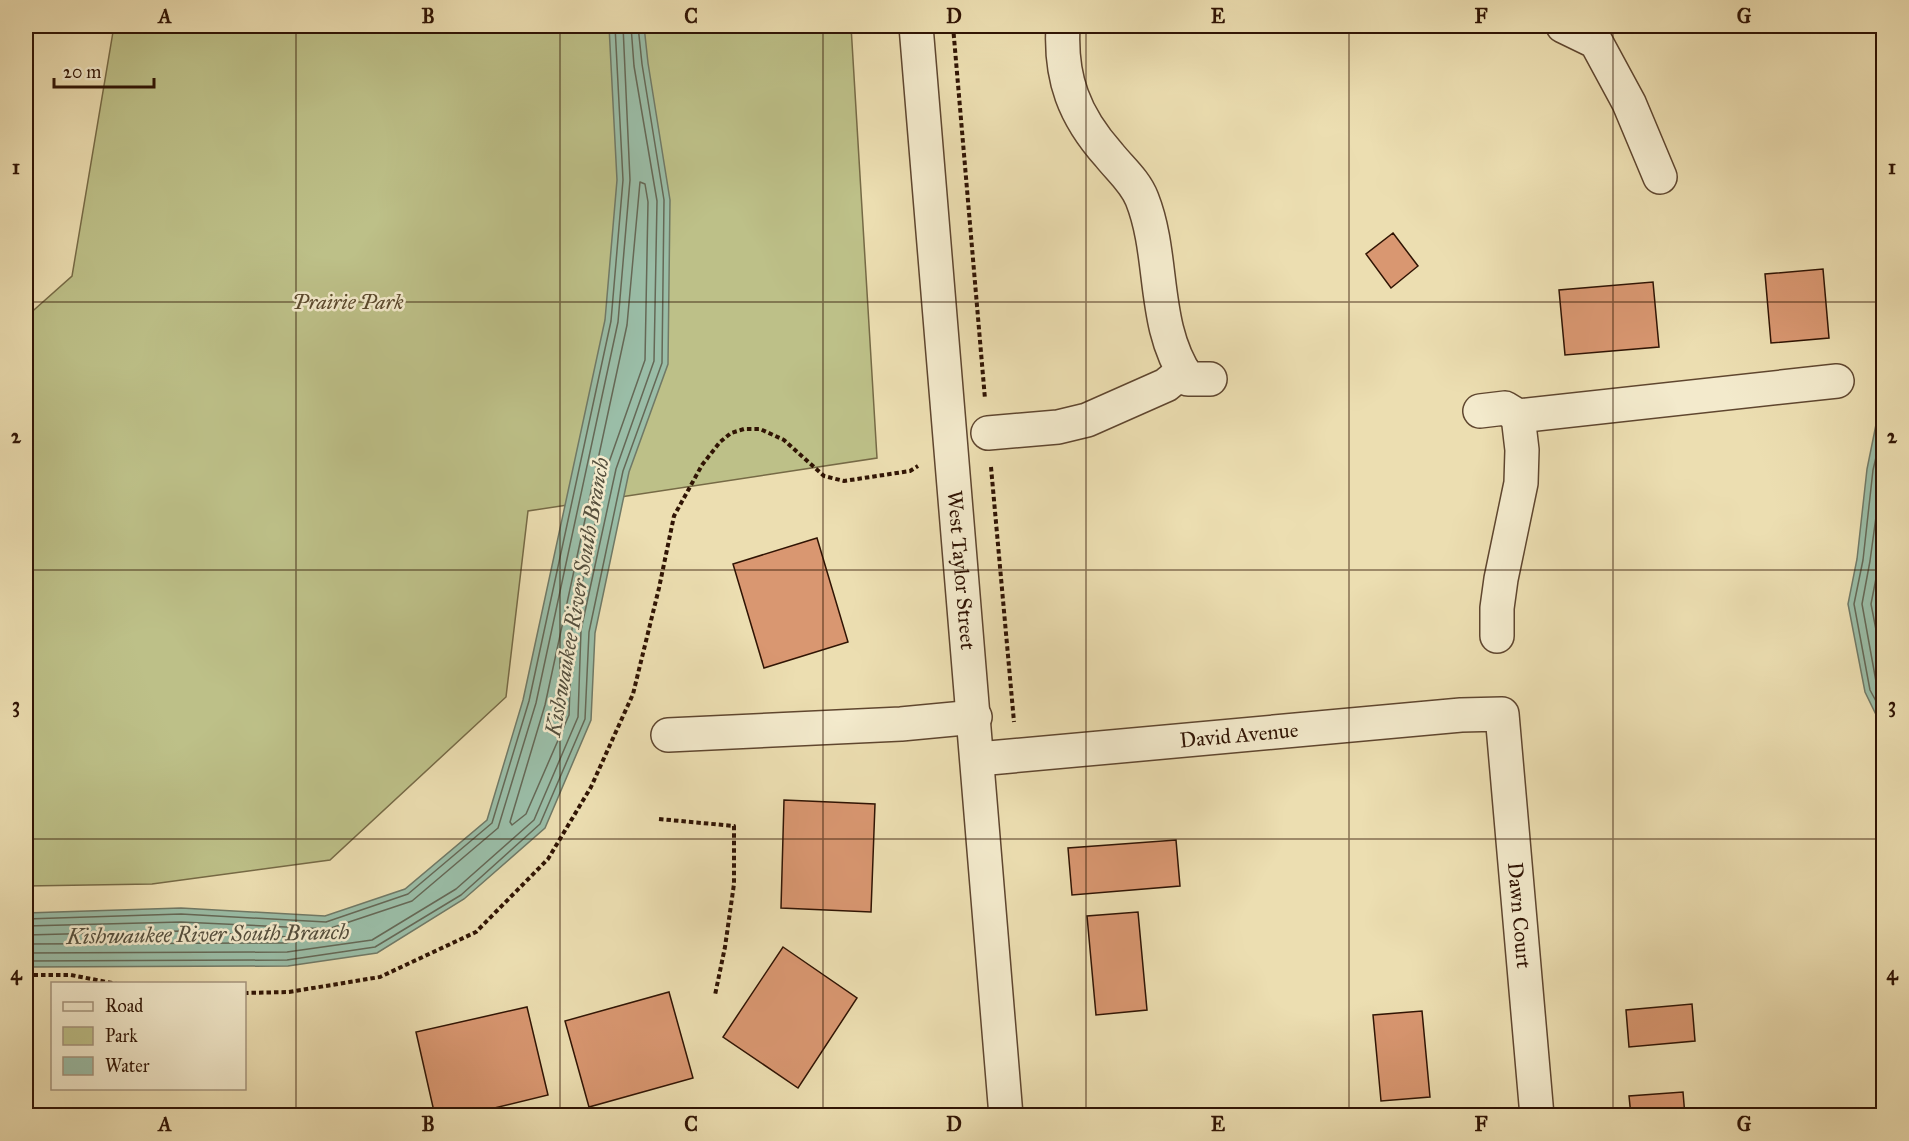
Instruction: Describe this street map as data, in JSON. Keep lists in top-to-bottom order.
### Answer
{
  "streets": {
    "street": ["West Taylor Street", "David Avenue", "Dawn Court"]
  },
  "crossings": [
    ["West Taylor Street", "David Avenue"],
    ["David Avenue", "Dawn Court"]
  ],
  "water": ["Kishwaukee River South Branch"],
  "parks": ["Prairie Park"],
  "legend": ["Road", "Park", "Water"],
  "scale_bar": "20 m",
  "grid": {
    "columns": [
      "A",
      "B",
      "C",
      "D",
      "E",
      "F",
      "G"
    ],
    "rows": [
      "1",
      "2",
      "3",
      "4"
    ]
  }
}
